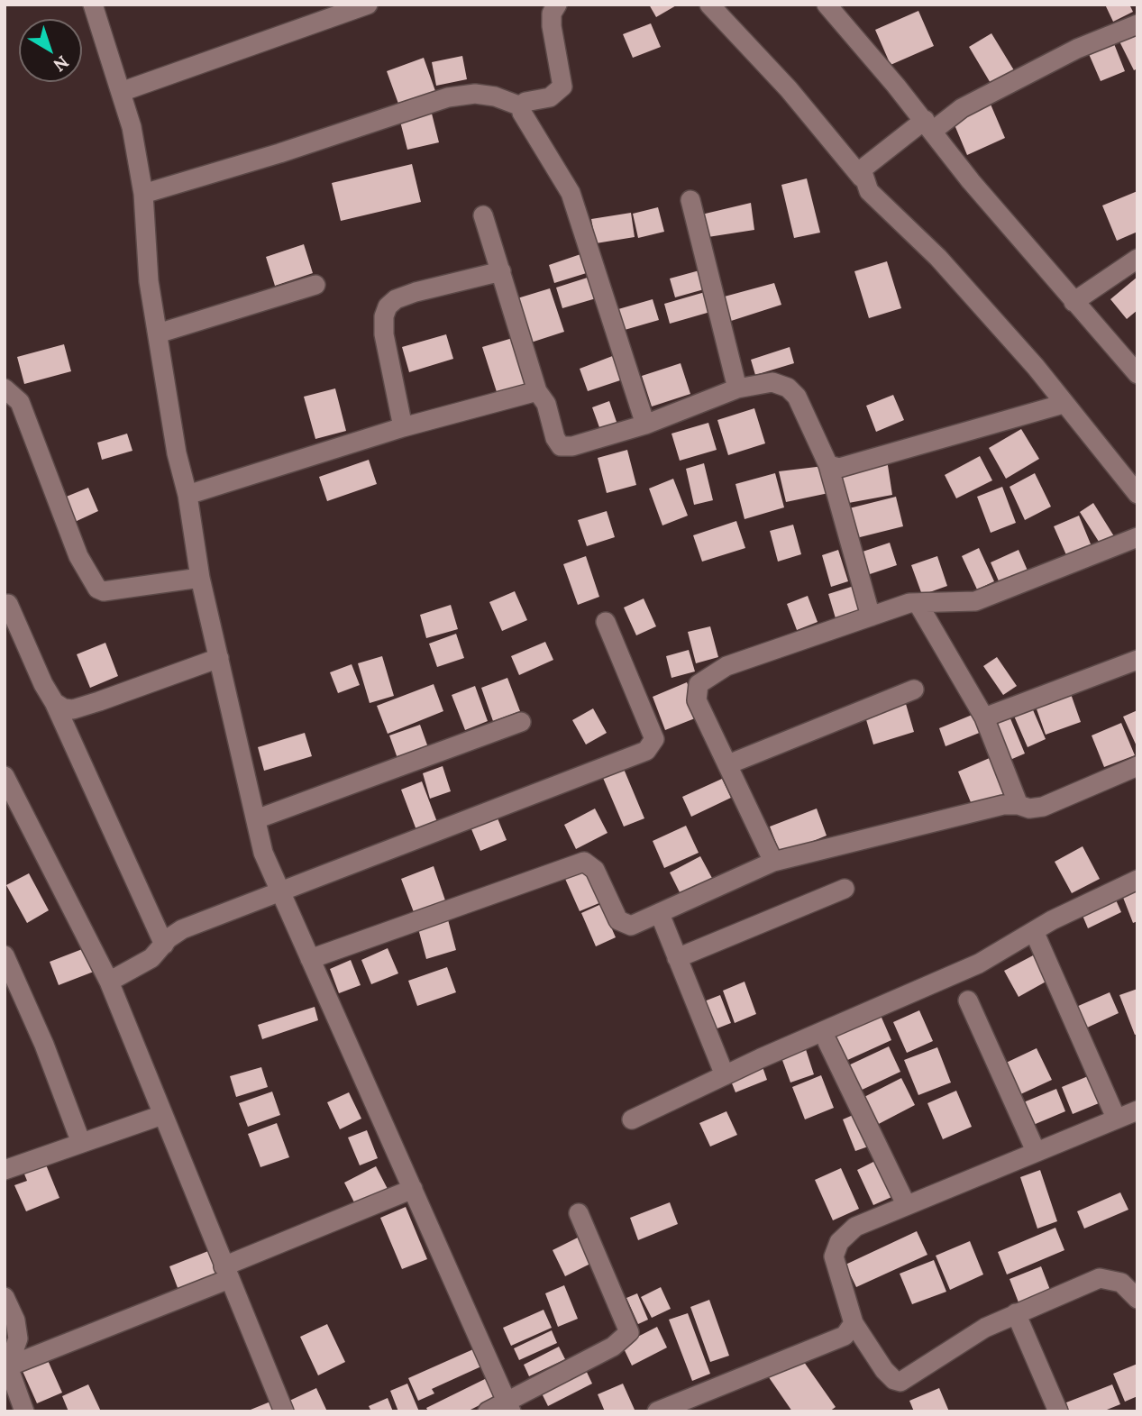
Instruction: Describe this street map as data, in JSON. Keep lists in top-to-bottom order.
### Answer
{
  "north": "bottom right"
}
